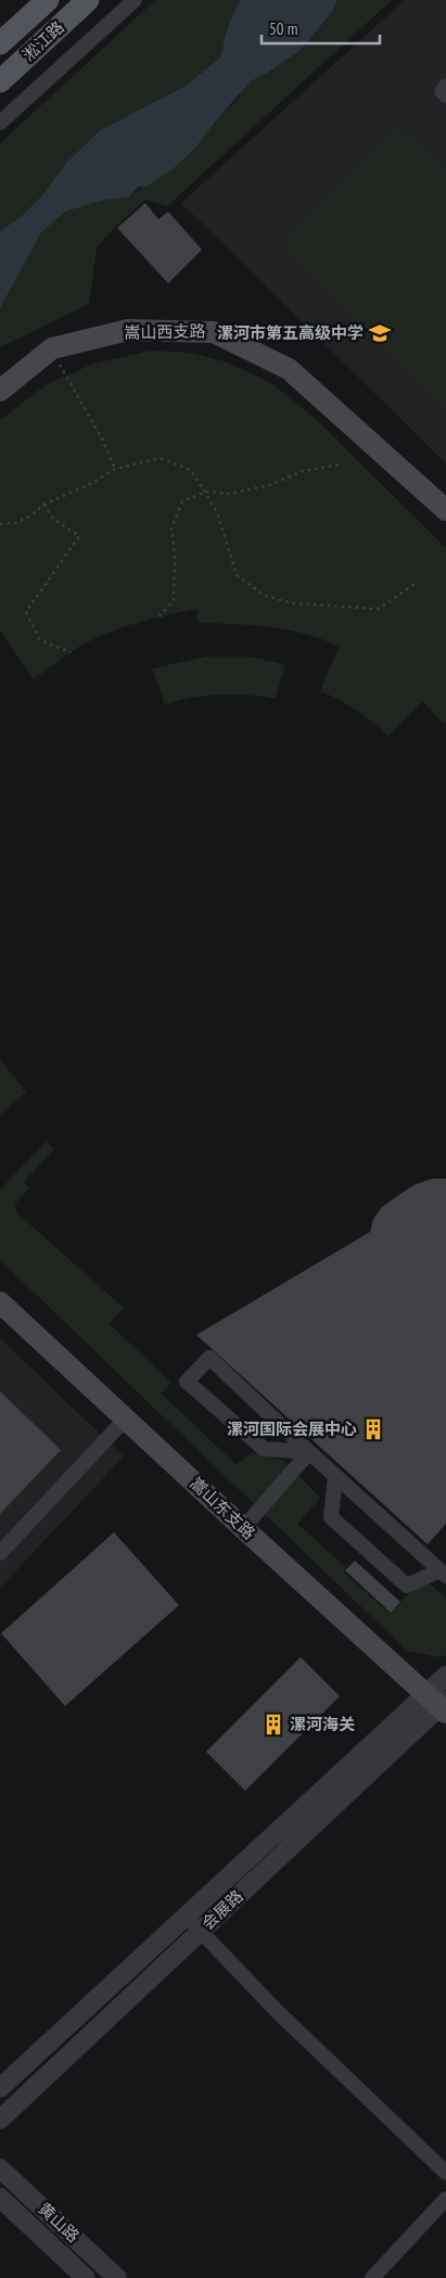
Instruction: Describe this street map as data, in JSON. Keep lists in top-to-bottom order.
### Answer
{
  "streets": {
    "main road": ["淞江路", "嵩山西支路", "嵩山东支路"],
    "street": ["会展路", "黄山路"]
  },
  "crossings": [
    ["嵩山东支路", "会展路"]
  ],
  "places": {
    "school or university": ["漯河市第五高级中学"],
    "building": ["漯河国际会展中心", "漯河海关"]
  },
  "scale_bar": "50 m"
}
